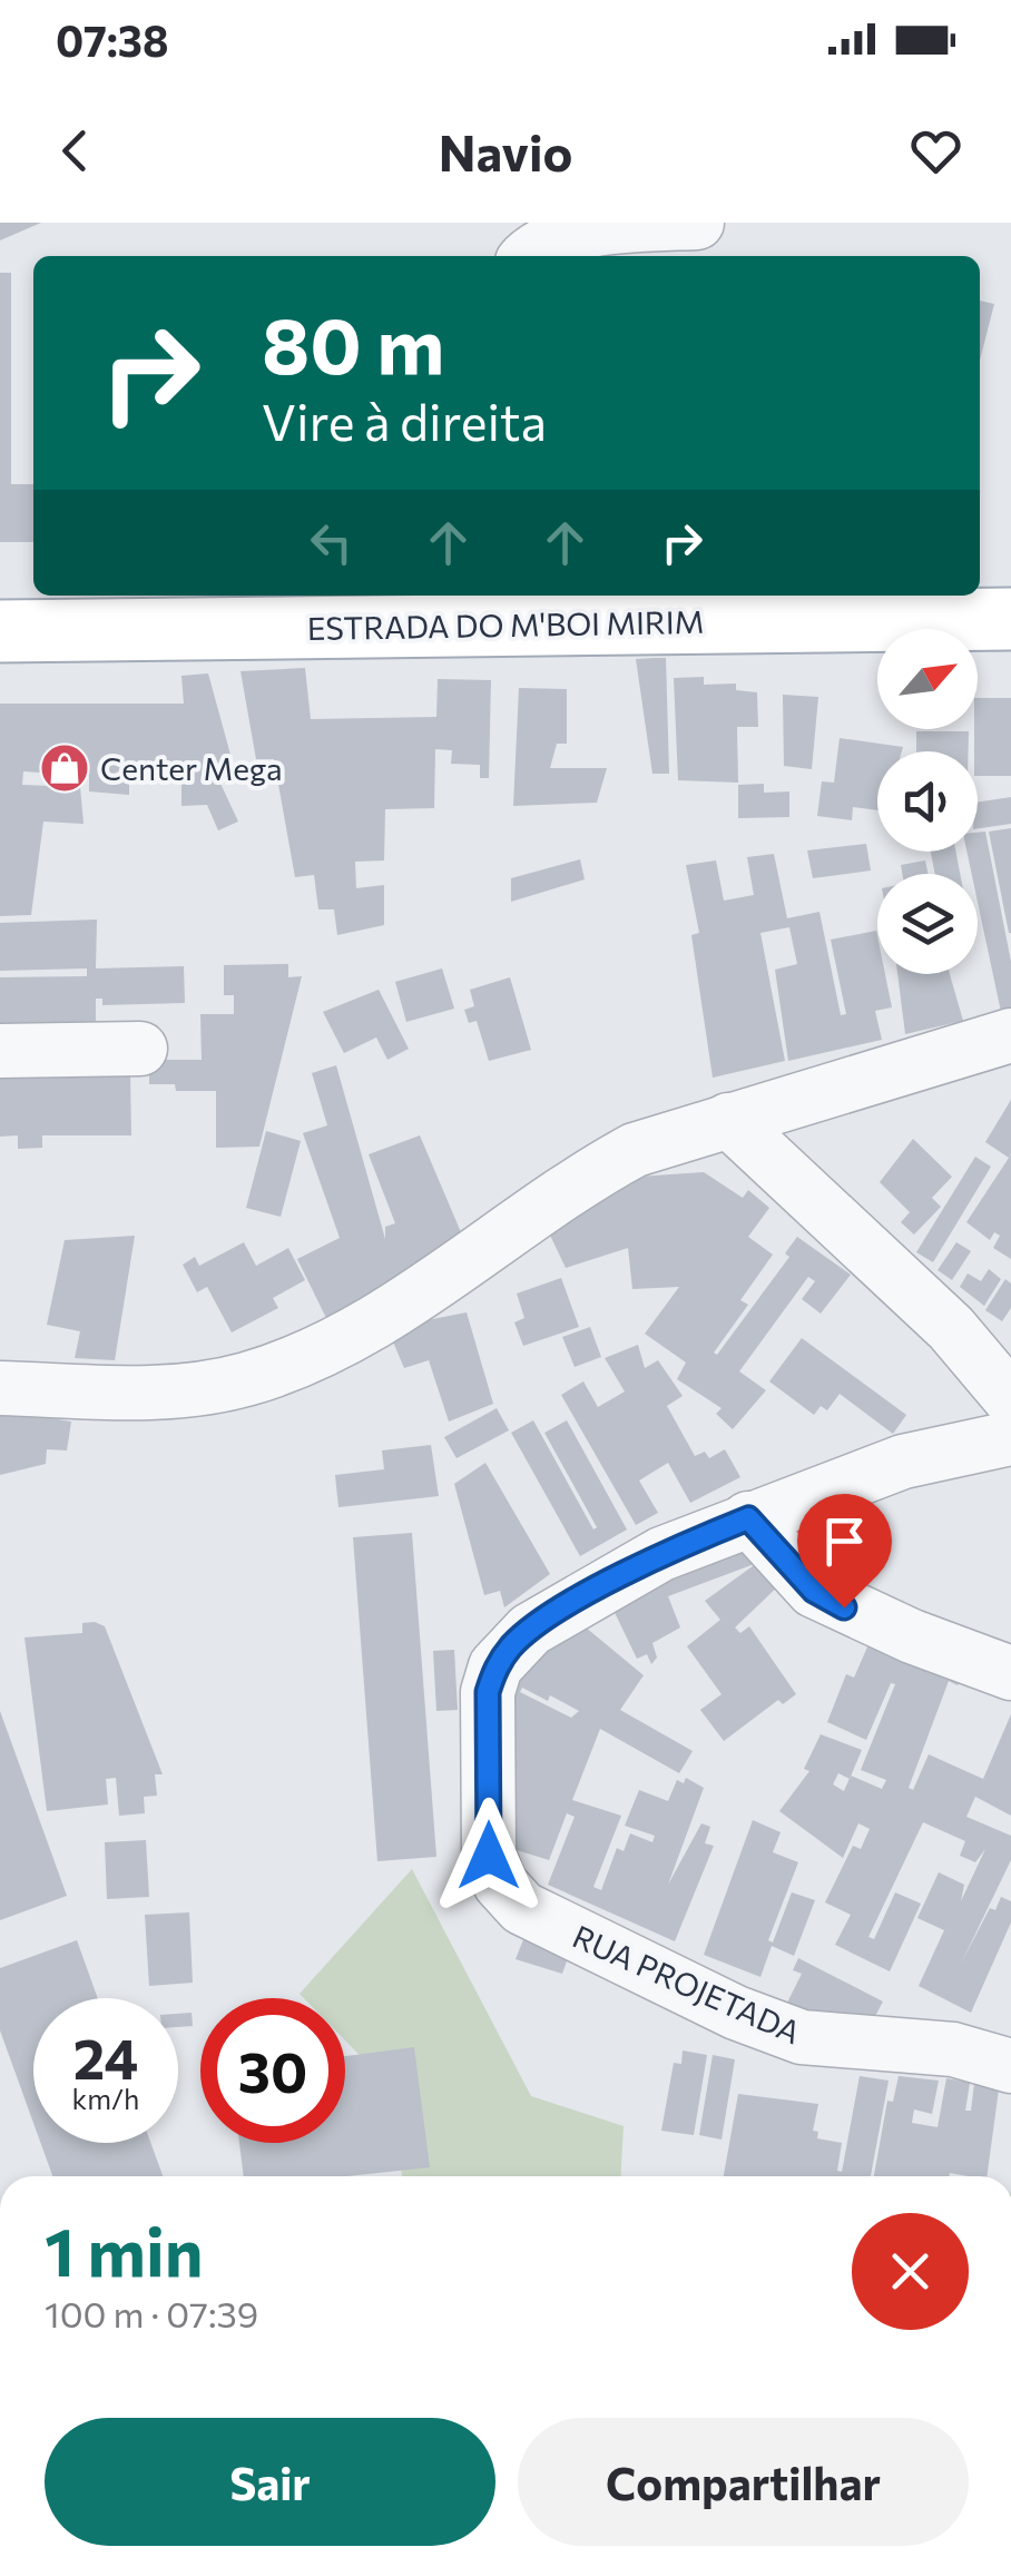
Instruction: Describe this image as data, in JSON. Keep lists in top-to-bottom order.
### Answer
{
  "streets": {
    "main road": ["ESTRADA DO M'BOI MIRIM"],
    "street": ["RUA PROJETADA"]
  },
  "places": {
    "shop": ["Center Mega"]
  },
  "north": "top right",
  "page": {
    "status": "07:38",
    "header": "Navio",
    "turn": ["80 m", "Vire à direita"],
    "speed": "24 km/h",
    "limit": "30",
    "heading": ["1 min", "100 m · 07:39"],
    "buttons": ["Sair", "Compartilhar"]
  }
}
